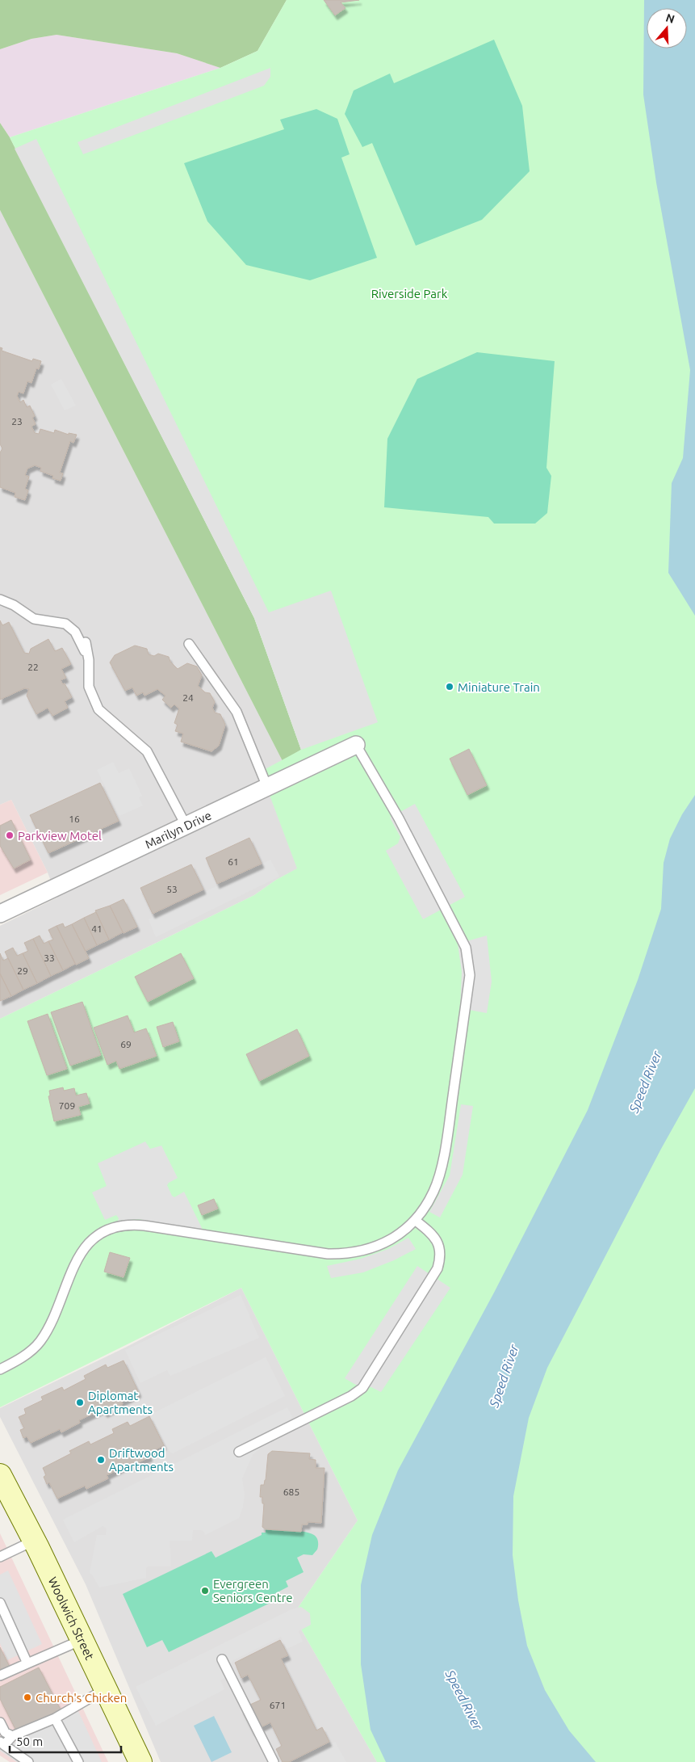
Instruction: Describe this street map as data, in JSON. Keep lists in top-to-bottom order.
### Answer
{
  "streets": {
    "main road": ["Woolwich Street"],
    "street": ["Marilyn Drive"]
  },
  "water": ["Speed River"],
  "parks": ["Riverside Park"],
  "places": [
    "Miniature Train",
    "Parkview Motel",
    "Diplomat Apartments",
    "Driftwood Apartments",
    "Evergreen Seniors Centre",
    "Church's Chicken"
  ],
  "house_numbers": [
    "23",
    "22",
    "24",
    "16",
    "61",
    "53",
    "41",
    "33",
    "29",
    "69",
    "709",
    "685",
    "671"
  ],
  "scale_bar": "50 m",
  "north": "top"
}
